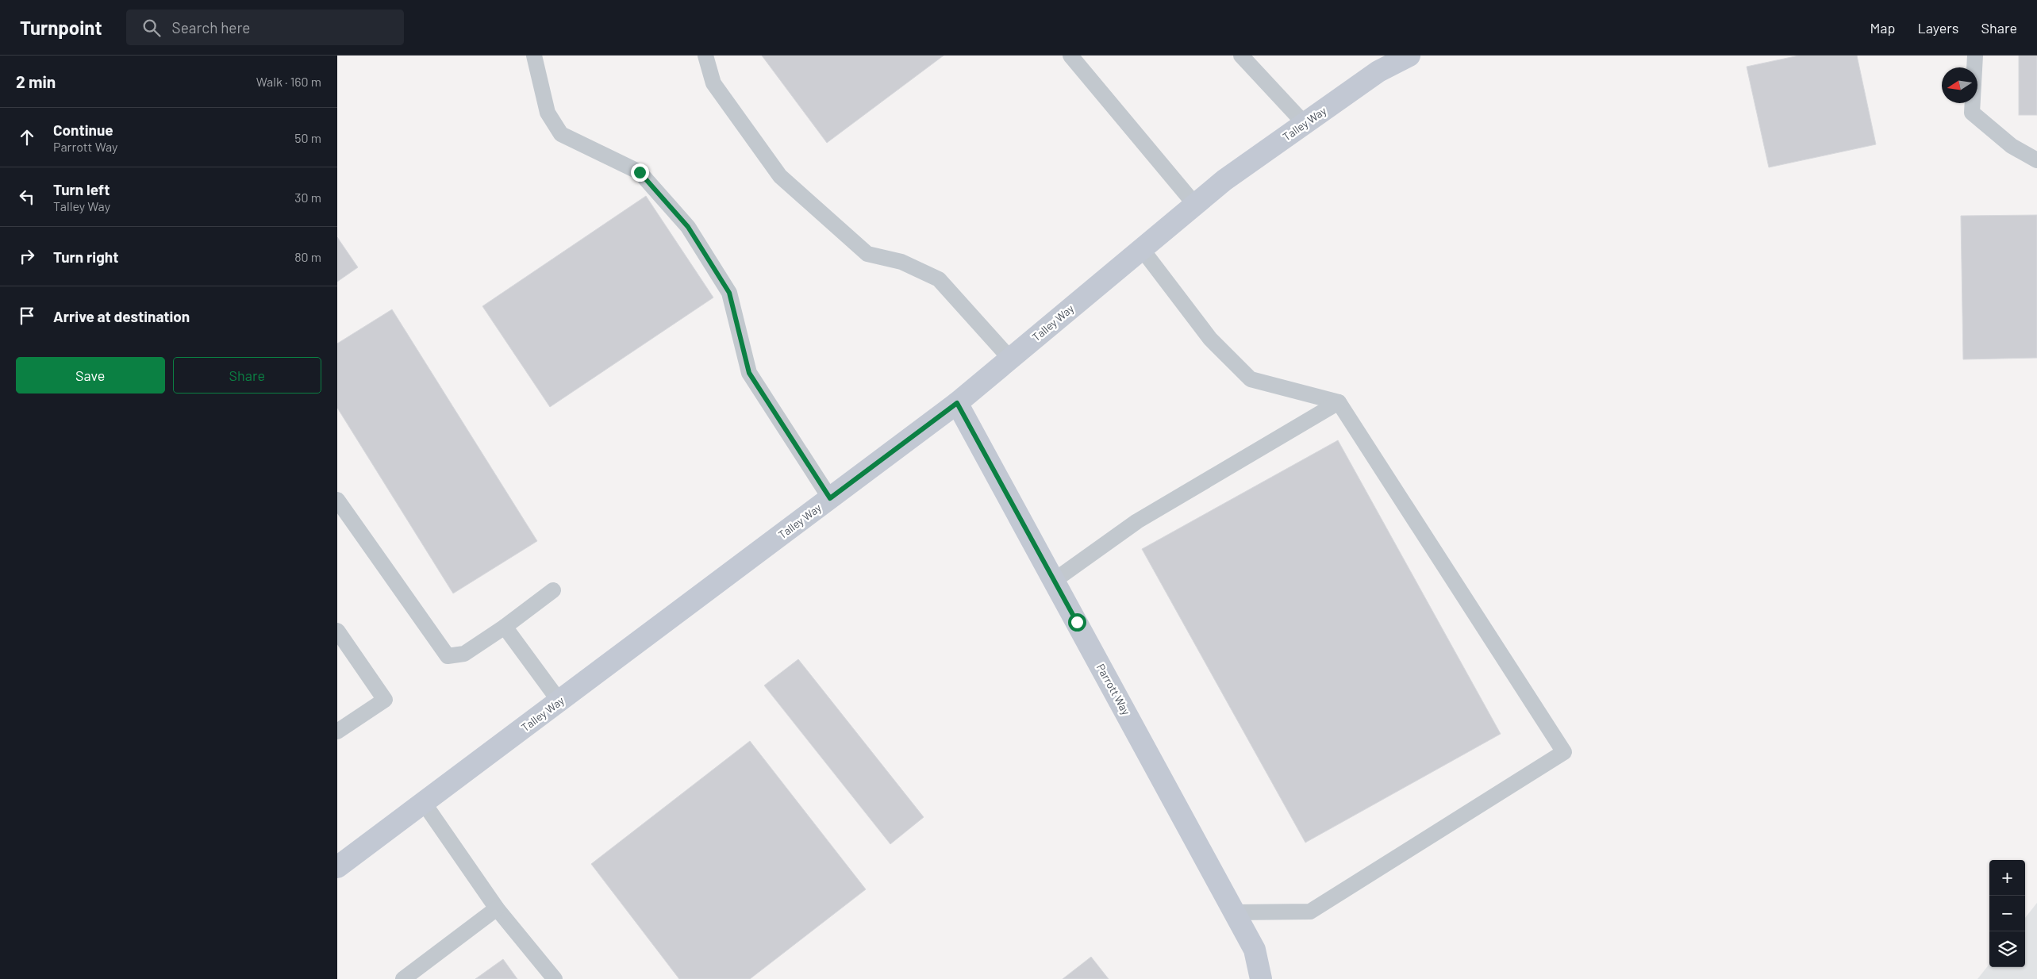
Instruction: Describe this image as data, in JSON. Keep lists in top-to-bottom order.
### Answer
{
  "streets": {
    "main road": ["Talley Way", "Parrott Way"]
  },
  "crossings": [
    ["Talley Way", "Parrott Way"]
  ],
  "north": "left",
  "page": {
    "header": "Turnpoint",
    "search": "Search here",
    "nav": ["Map", "Layers", "Share"],
    "heading": ["2 min", "Walk · 160 m"],
    "list": [
      ["Continue", "Parrott Way", "50 m"],
      ["Turn left", "Talley Way", "30 m"],
      ["Turn right", "80 m"],
      "Arrive at destination"
    ],
    "buttons": ["Save", "Share"],
    "map_buttons": ["+", "−"]
  }
}
